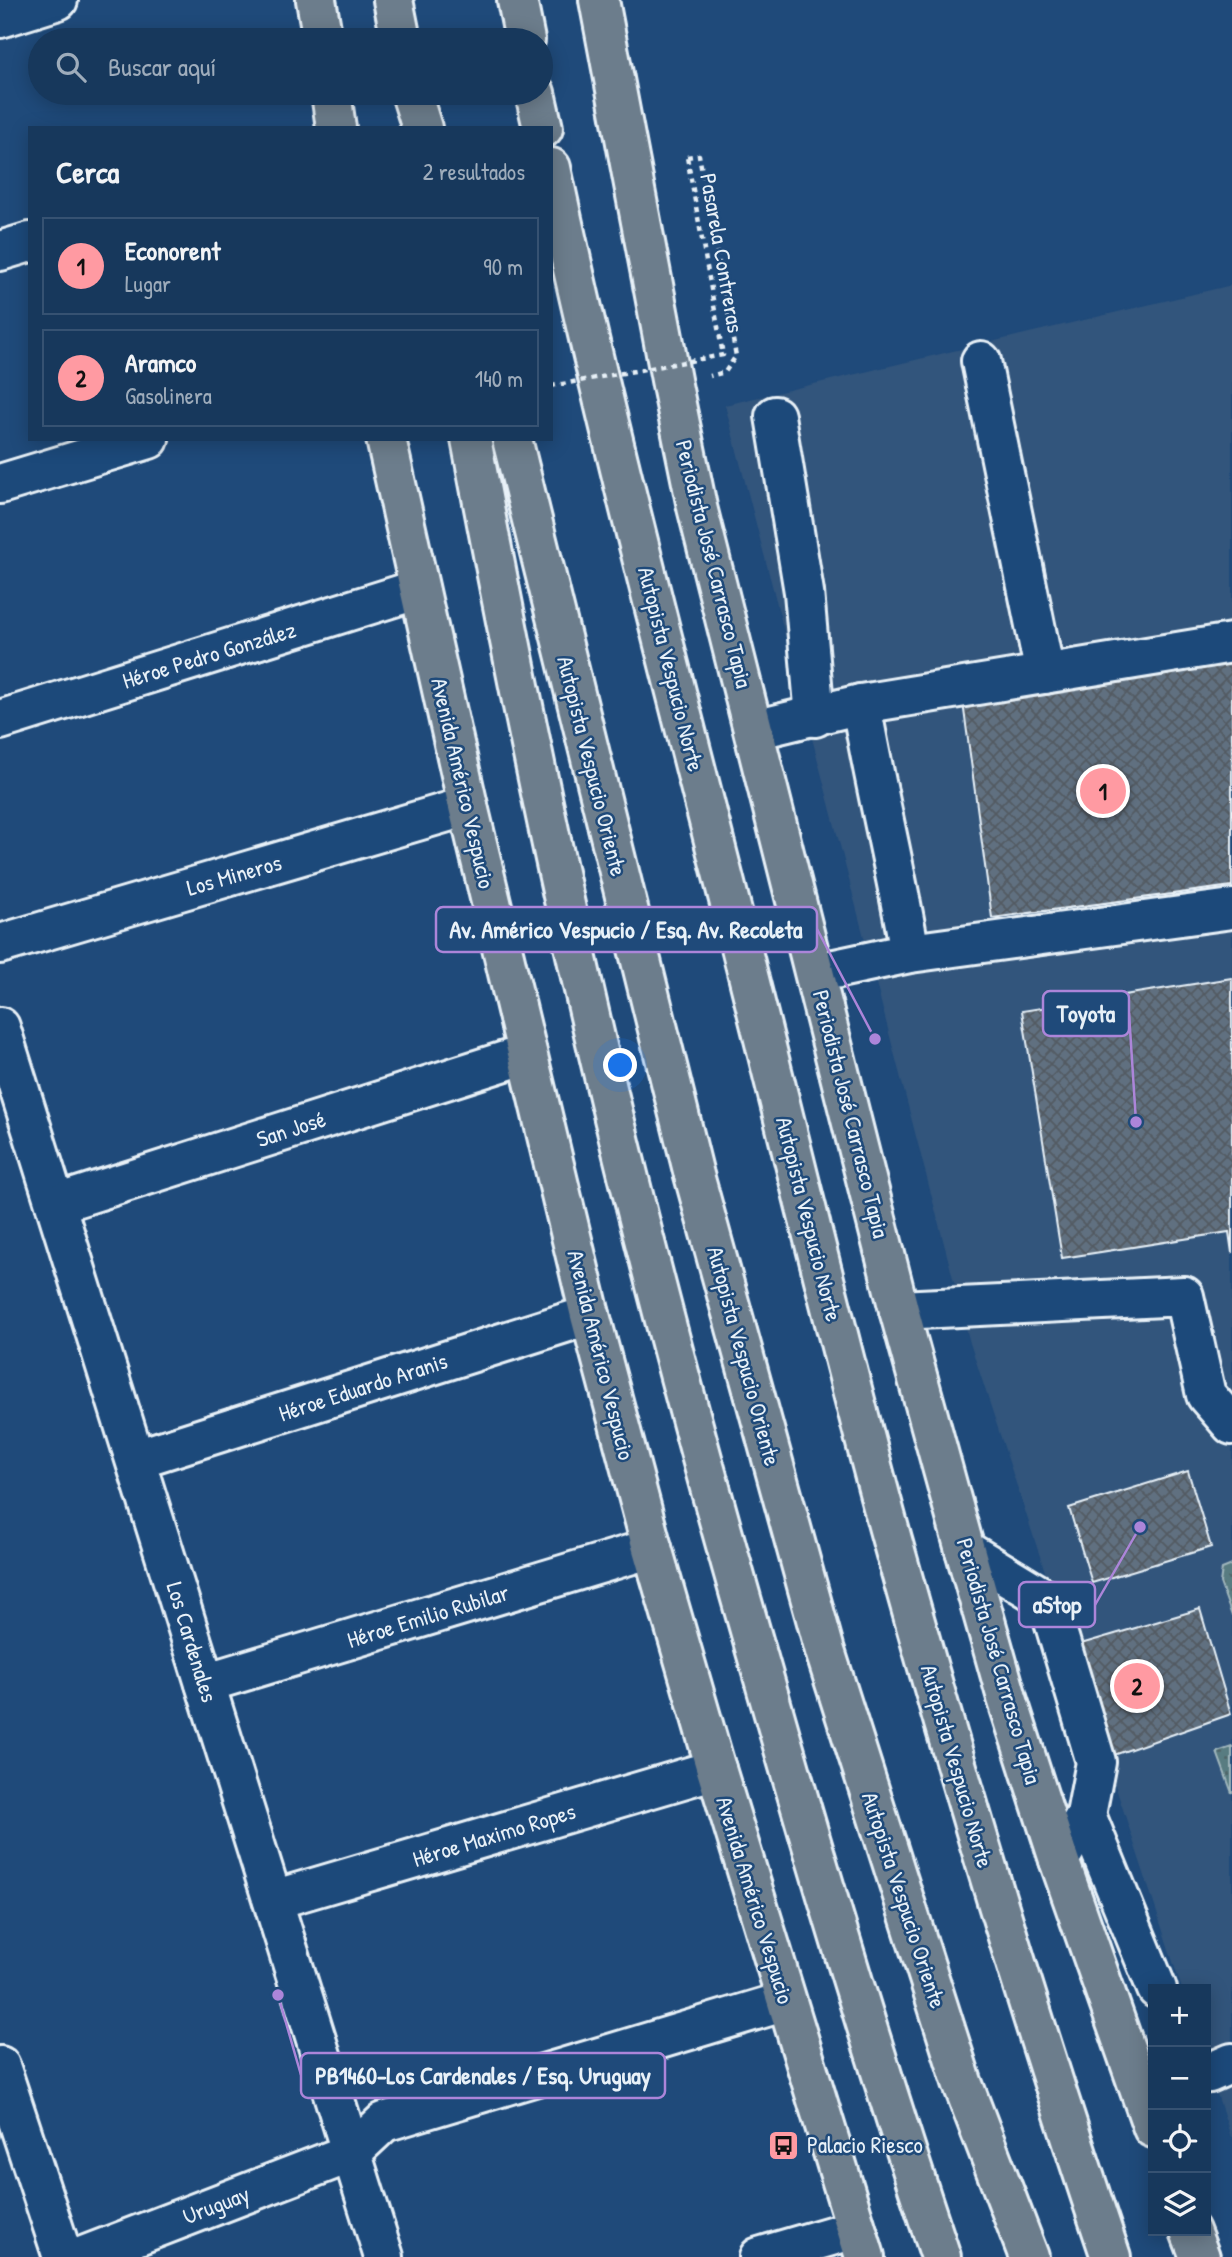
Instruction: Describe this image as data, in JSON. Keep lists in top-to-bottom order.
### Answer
{
  "streets": {
    "main road": [
      "Periodista José Carrasco Tapia",
      "Autopista Vespucio Norte",
      "Autopista Vespucio Oriente",
      "Avenida Américo Vespucio"
    ],
    "street": [
      "Héroe Pedro González",
      "Los Mineros",
      "San José",
      "Héroe Eduardo Aranis",
      "Héroe Emilio Rubilar",
      "Los Cardenales",
      "Héroe Maximo Ropes",
      "Uruguay"
    ],
    "path": ["Pasarela Contreras"]
  },
  "crossings": [
    ["Héroe Pedro González", "Avenida Américo Vespucio"],
    ["Avenida Américo Vespucio", "Los Mineros"],
    ["Avenida Américo Vespucio", "San José"],
    ["Avenida Américo Vespucio", "Héroe Eduardo Aranis"],
    ["Avenida Américo Vespucio", "Héroe Emilio Rubilar"],
    ["Avenida Américo Vespucio", "Héroe Maximo Ropes"],
    ["San José", "Los Cardenales"],
    ["Héroe Eduardo Aranis", "Los Cardenales"],
    ["Héroe Emilio Rubilar", "Los Cardenales"],
    ["Los Cardenales", "Héroe Maximo Ropes"],
    ["Los Cardenales", "Uruguay"]
  ],
  "places": {
    "other": [
      "Av. Américo Vespucio / Esq. Av. Recoleta",
      "Toyota",
      "aStop",
      "PB1460-Los Cardenales / Esq. Uruguay"
    ],
    "bus stop": ["Palacio Riesco"]
  },
  "page": {
    "search": "Buscar aquí",
    "heading": ["Cerca", "2 resultados"],
    "list": [
      {
        "mark": "1",
        "name": "Econorent",
        "note": "Lugar",
        "value": "90 m"
      },
      {
        "mark": "2",
        "name": "Aramco",
        "note": "Gasolinera",
        "value": "140 m"
      }
    ],
    "pins": ["1", "2"],
    "map_buttons": ["+", "−"]
  }
}
